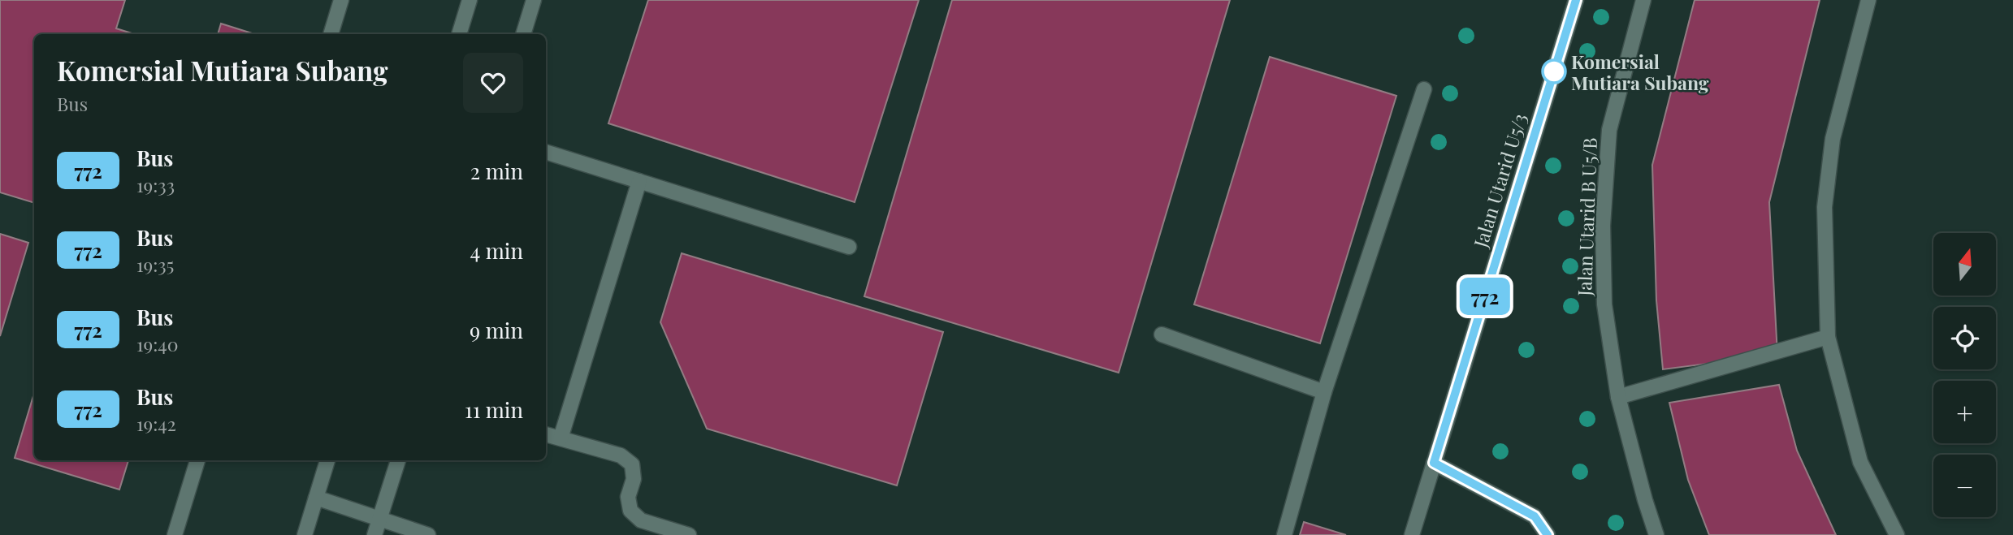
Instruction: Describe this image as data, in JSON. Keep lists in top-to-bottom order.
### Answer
{
  "streets": {
    "street": ["Jalan Utarid U5/3", "Jalan Utarid B U5/B"]
  },
  "places": ["Komersial Mutiara Subang"],
  "lines": ["bus line 772"],
  "north": "top",
  "page": {
    "on_map": "772",
    "heading": ["Komersial Mutiara Subang", "Bus"],
    "list": [
      {
        "mark": "772",
        "name": "Bus",
        "note": "19:33",
        "value": "2 min"
      },
      {
        "mark": "772",
        "name": "Bus",
        "note": "19:35",
        "value": "4 min"
      },
      {
        "mark": "772",
        "name": "Bus",
        "note": "19:40",
        "value": "9 min"
      },
      {
        "mark": "772",
        "name": "Bus",
        "note": "19:42",
        "value": "11 min"
      }
    ],
    "map_buttons": ["+", "−"]
  }
}
